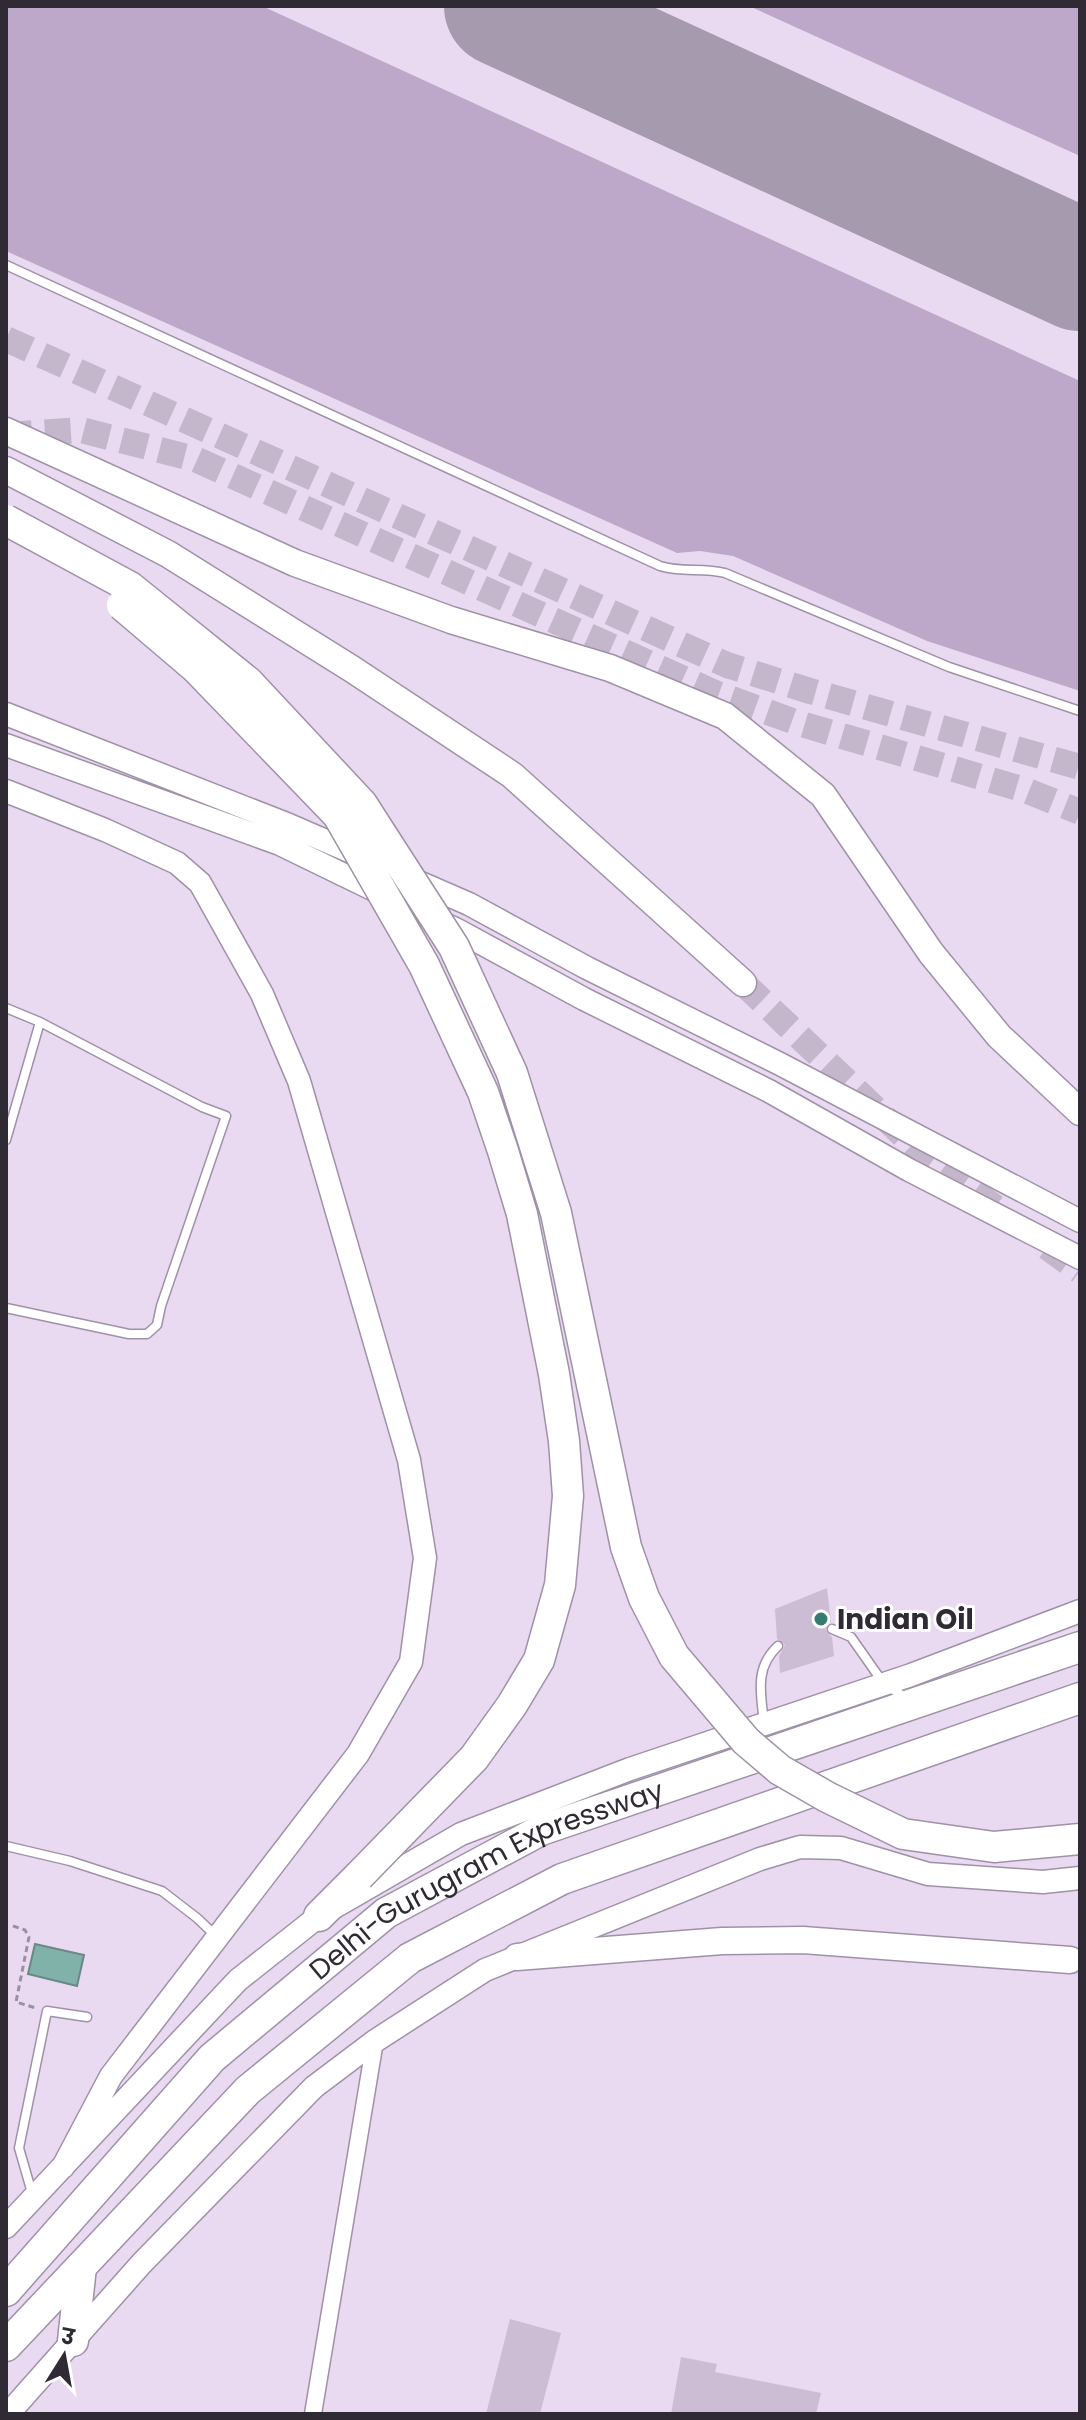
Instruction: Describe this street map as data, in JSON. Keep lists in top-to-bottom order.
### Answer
{
  "streets": {
    "highway": ["Delhi-Gurugram Expressway"]
  },
  "places": ["Indian Oil"],
  "north": "top"
}
